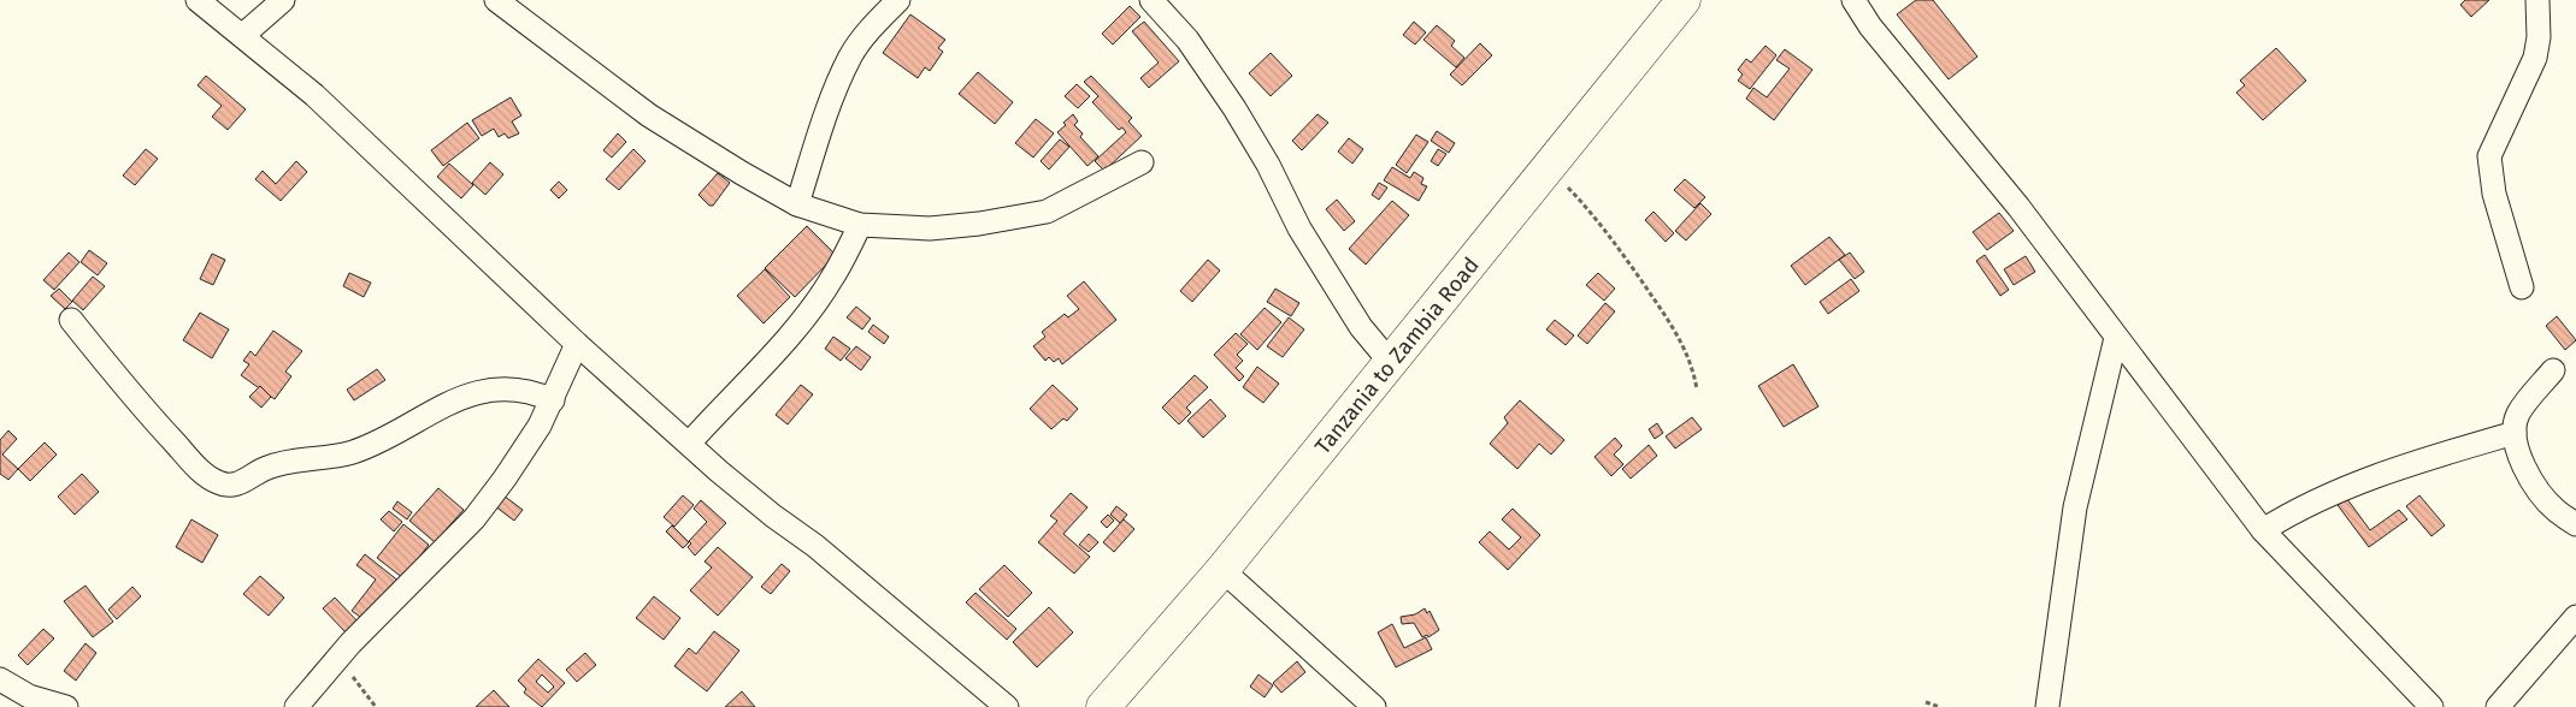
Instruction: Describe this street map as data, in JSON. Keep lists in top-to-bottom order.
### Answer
{
  "streets": {
    "highway": ["Tanzania to Zambia Road"]
  }
}
